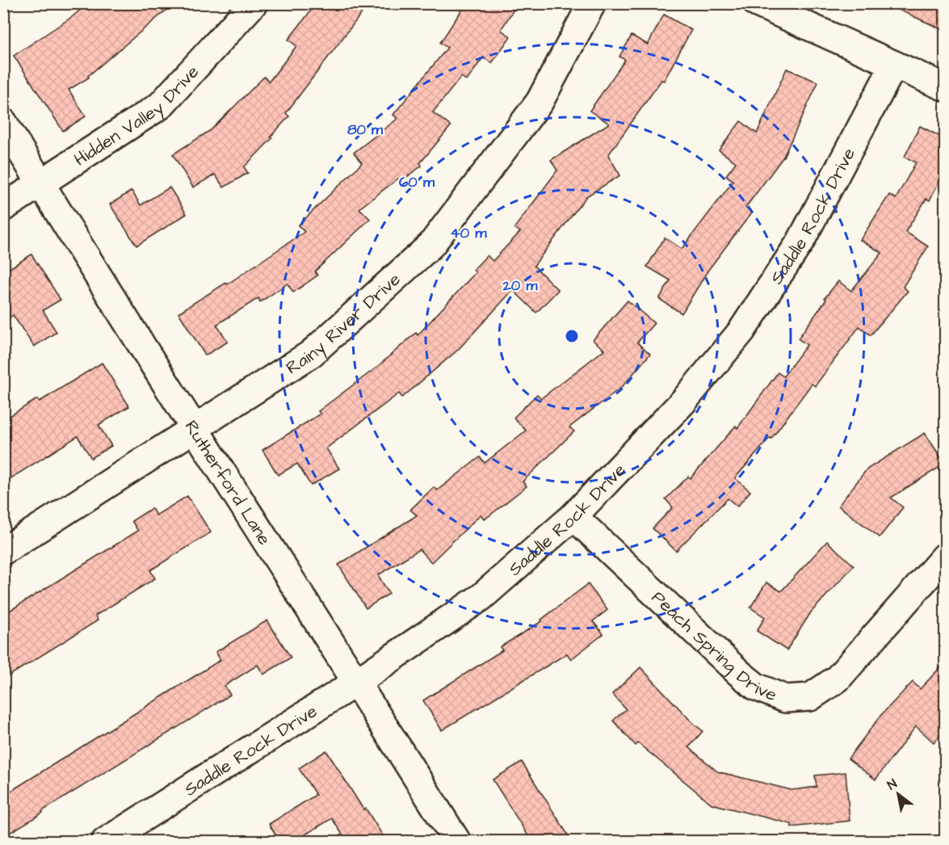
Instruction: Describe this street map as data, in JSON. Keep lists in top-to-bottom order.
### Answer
{
  "streets": {
    "street": [
      "Hidden Valley Drive",
      "Saddle Rock Drive",
      "Rainy River Drive",
      "Rutherford Lane",
      "Peach Spring Drive"
    ]
  },
  "crossings": [
    ["Hidden Valley Drive", "Rutherford Lane"],
    ["Saddle Rock Drive", "Rutherford Lane"],
    ["Saddle Rock Drive", "Peach Spring Drive"],
    ["Rainy River Drive", "Rutherford Lane"]
  ],
  "north": "top left",
  "rings": [
    "80 m",
    "60 m",
    "40 m",
    "20 m"
  ]
}
